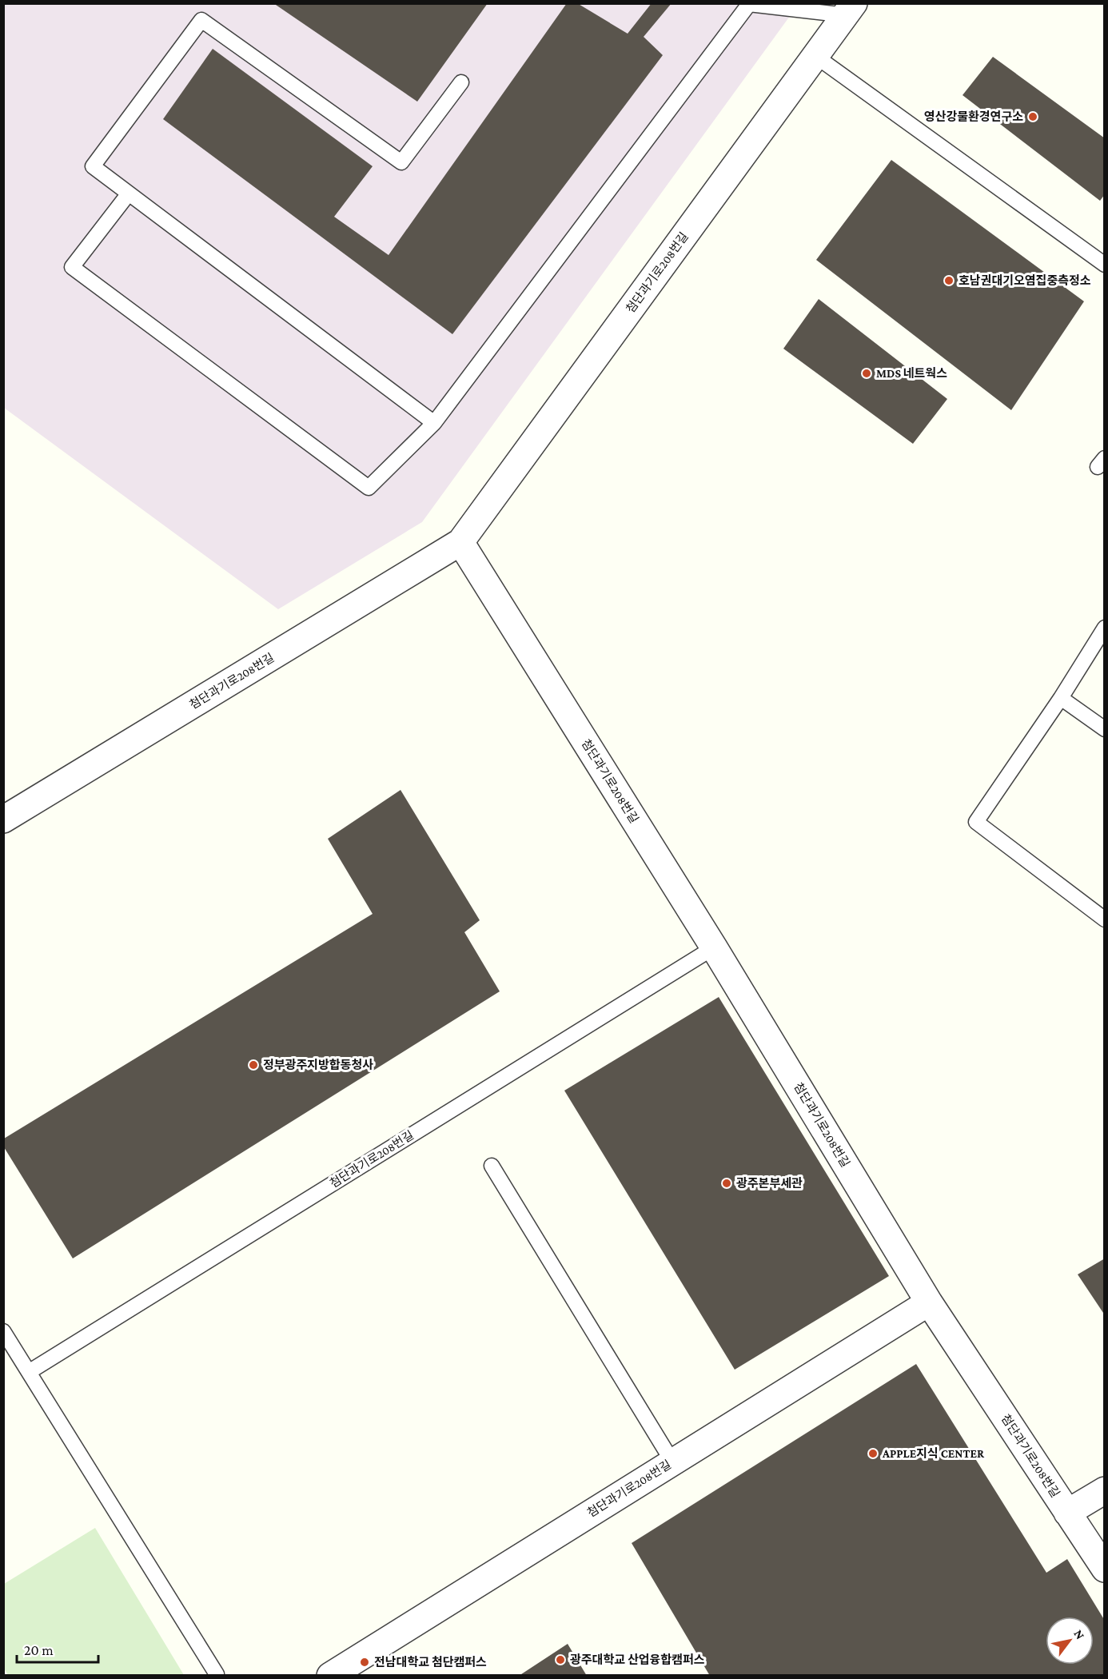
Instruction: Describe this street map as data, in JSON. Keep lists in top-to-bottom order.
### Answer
{
  "streets": {
    "street": ["첨단과기로208번길"]
  },
  "places": [
    "영산강물환경연구소",
    "호남권대기오염집중측정소",
    "MDS 네트웍스",
    "정부광주지방합동청사",
    "광주본부세관",
    "APPLE지식 CENTER",
    "광주대학교 산업융합캠퍼스",
    "전남대학교 첨단캠퍼스"
  ],
  "scale_bar": "20 m",
  "north": "top right"
}
